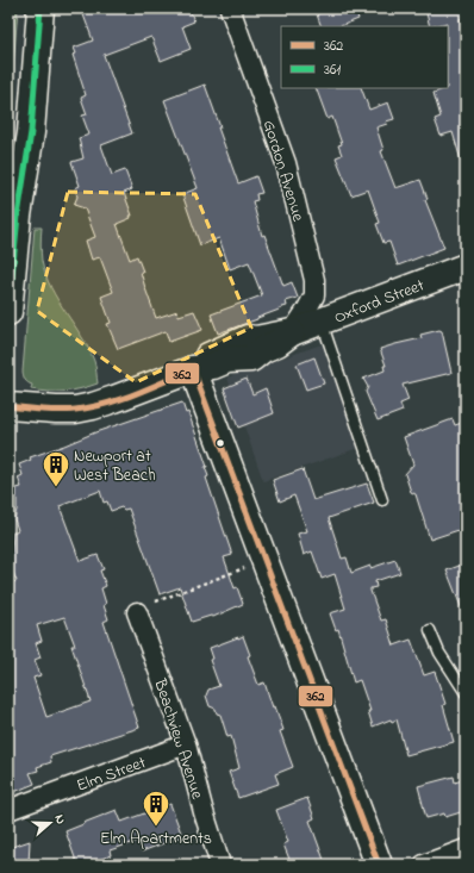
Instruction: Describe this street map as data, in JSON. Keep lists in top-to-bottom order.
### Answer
{
  "streets": {
    "street": [
      "Gordon Avenue",
      "Oxford Street",
      "Beachview Avenue",
      "Elm Street"
    ]
  },
  "crossings": [
    ["Gordon Avenue", "Oxford Street"],
    ["Beachview Avenue", "Elm Street"]
  ],
  "places": {
    "building": ["Newport at West Beach", "Elm Apartments"]
  },
  "lines": ["transit line 361", "transit line 362"],
  "legend": ["362", "361"],
  "north": "right"
}
